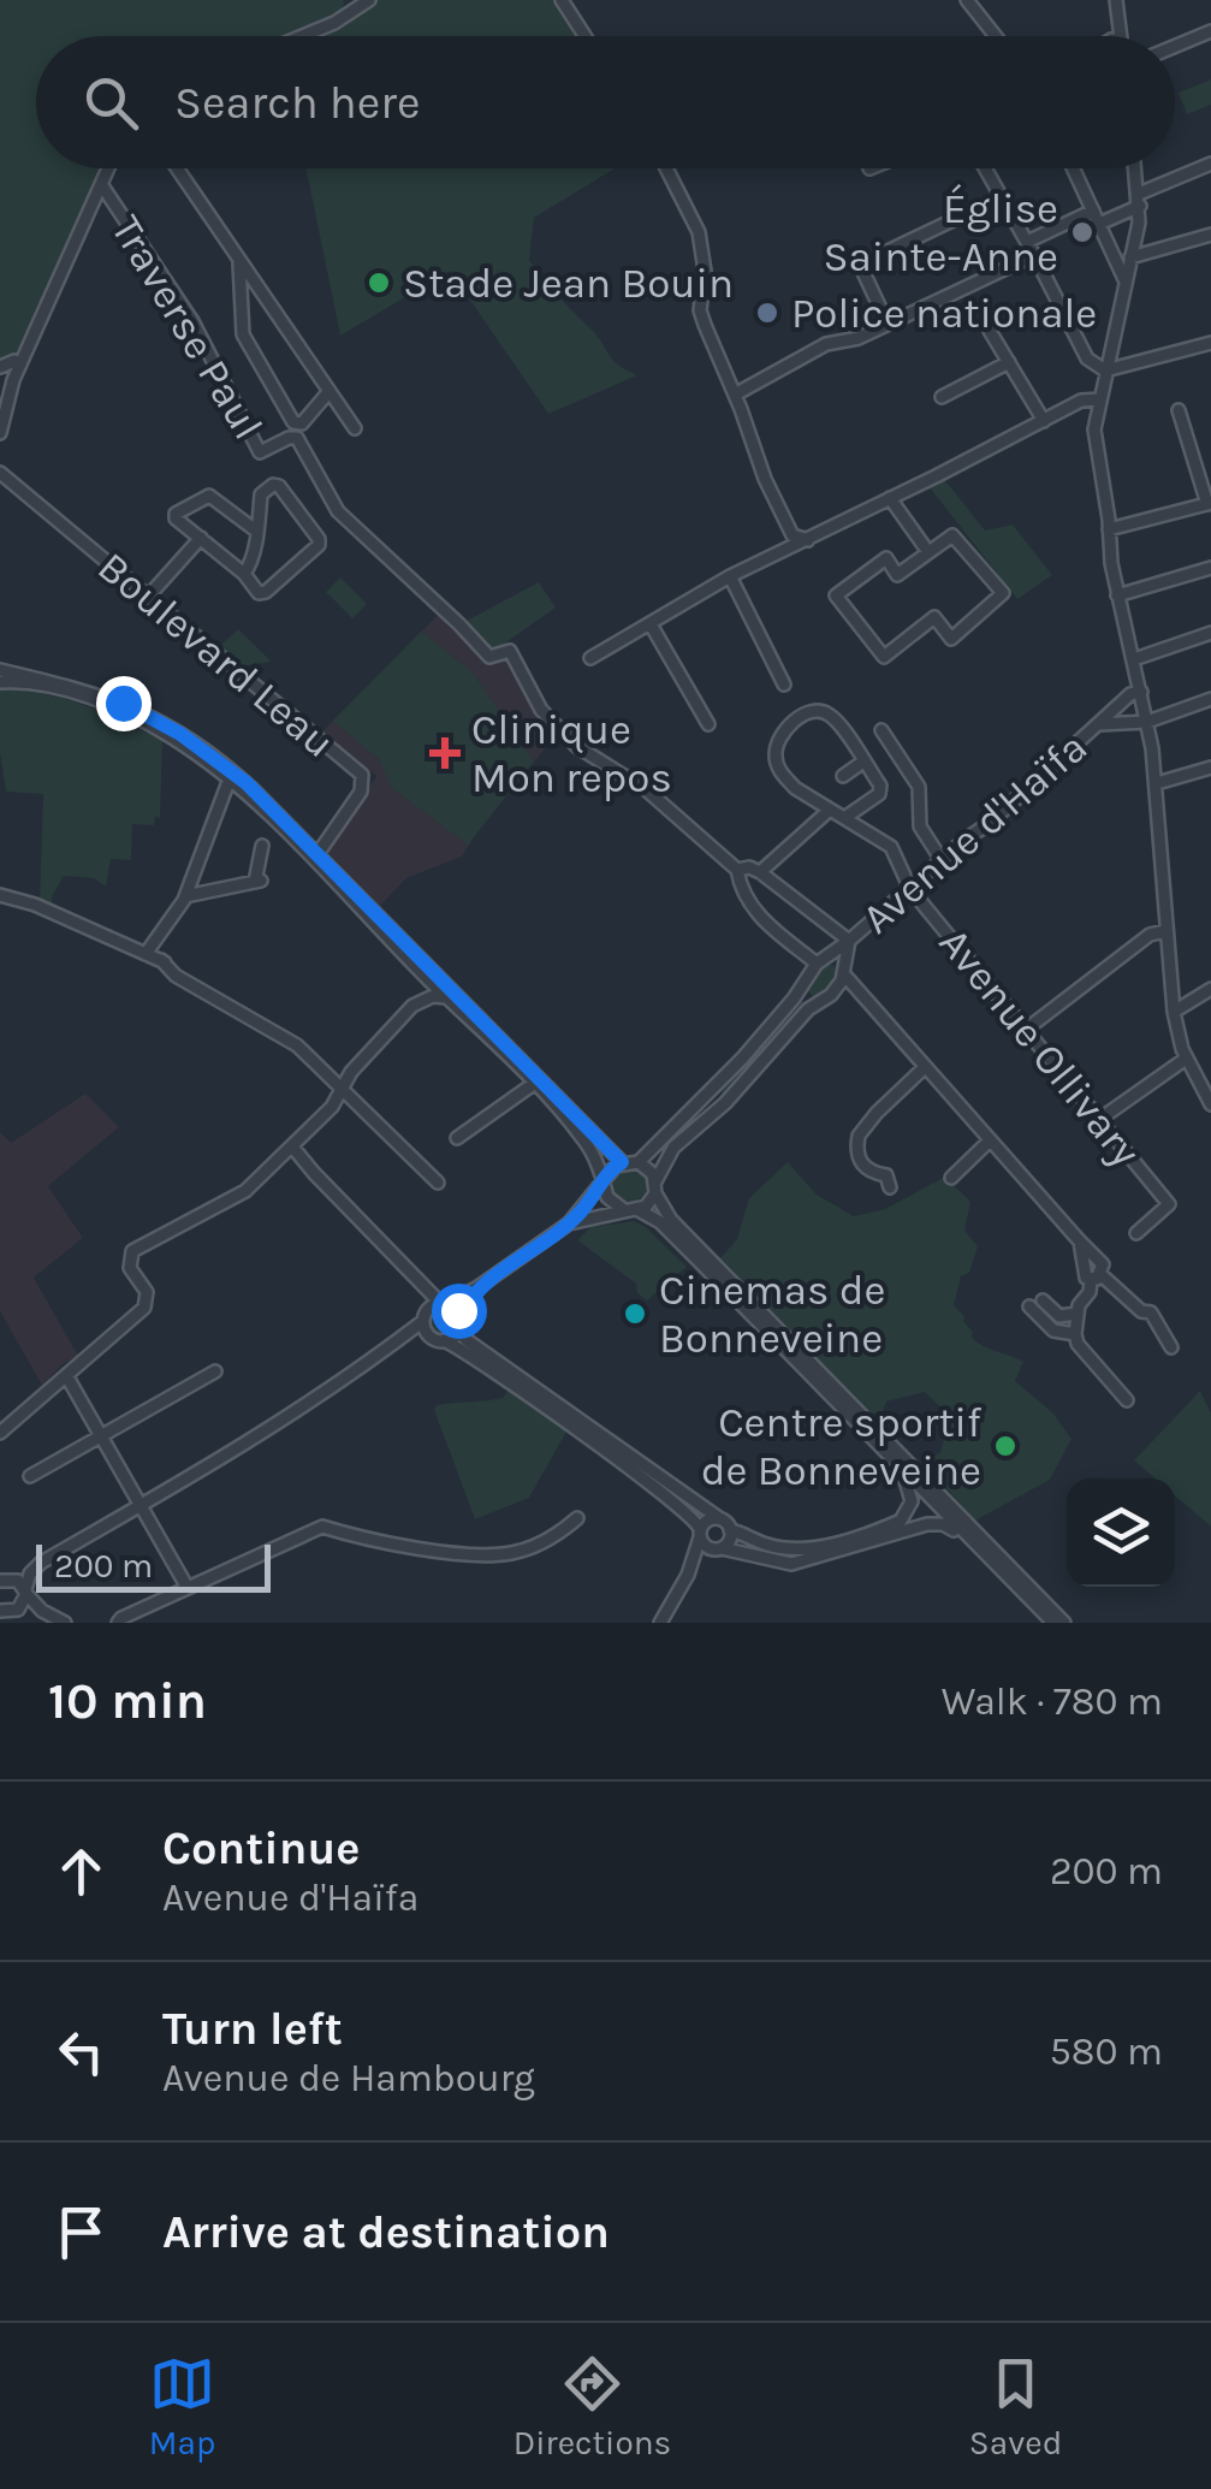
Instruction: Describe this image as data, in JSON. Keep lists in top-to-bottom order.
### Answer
{
  "streets": {
    "street": [
      "Traverse Paul",
      "Boulevard Leau",
      "Avenue d'Haïfa",
      "Avenue Ollivary"
    ]
  },
  "crossings": [
    ["Avenue d'Haïfa", "Avenue Ollivary"]
  ],
  "places": {
    "other": [
      "Église Sainte-Anne",
      "Stade Jean Bouin",
      "Police nationale",
      "Cinemas de Bonneveine",
      "Centre sportif de Bonneveine"
    ],
    "health": ["Clinique Mon repos"]
  },
  "scale_bar": "200 m",
  "page": {
    "search": "Search here",
    "scale": "200 m",
    "heading": ["10 min", "Walk · 780 m"],
    "list": [
      ["Continue", "Avenue d'Haïfa", "200 m"],
      ["Turn left", "Avenue de Hambourg", "580 m"],
      "Arrive at destination"
    ],
    "nav": ["Map", "Directions", "Saved"]
  }
}
